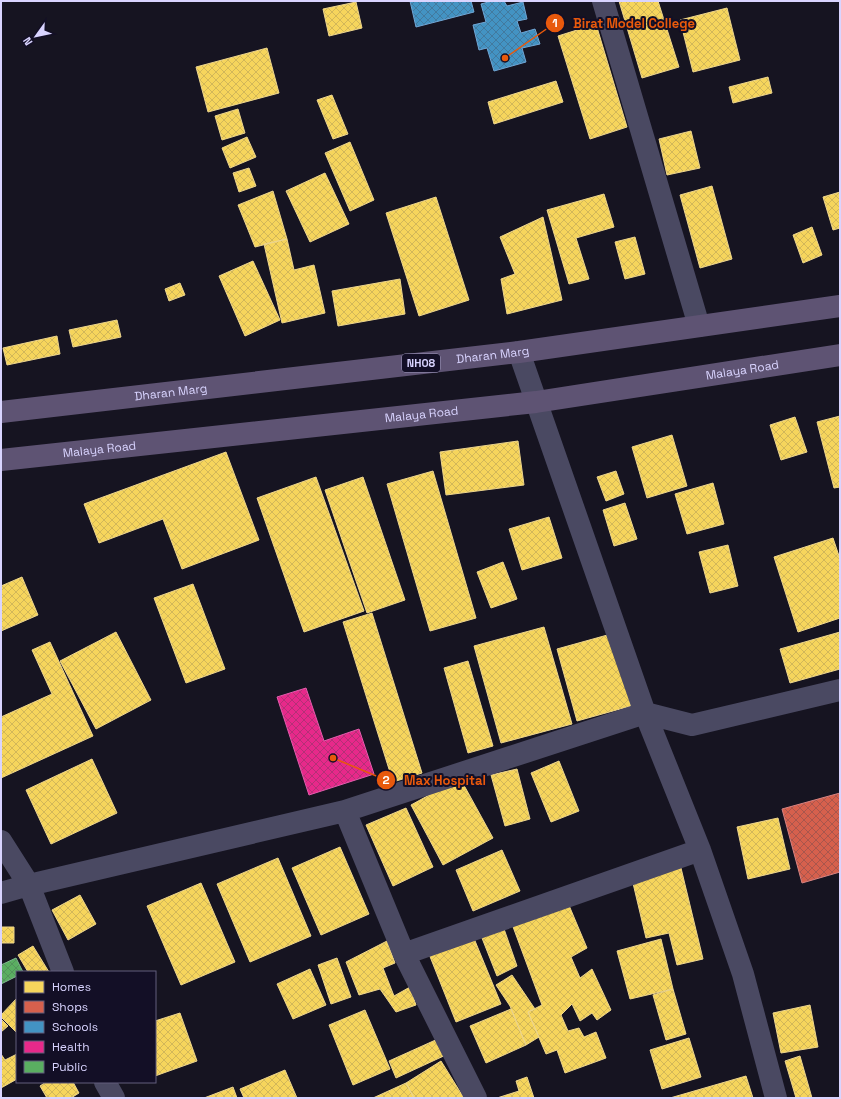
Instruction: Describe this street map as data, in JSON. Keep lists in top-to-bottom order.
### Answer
{
  "streets": {
    "main road": ["Dharan Marg", "NH08", "Malaya Road"]
  },
  "places": ["Birat Model College", "Max Hospital"],
  "legend": [
    "Homes",
    "Shops",
    "Schools",
    "Health",
    "Public"
  ],
  "north": "bottom left"
}
